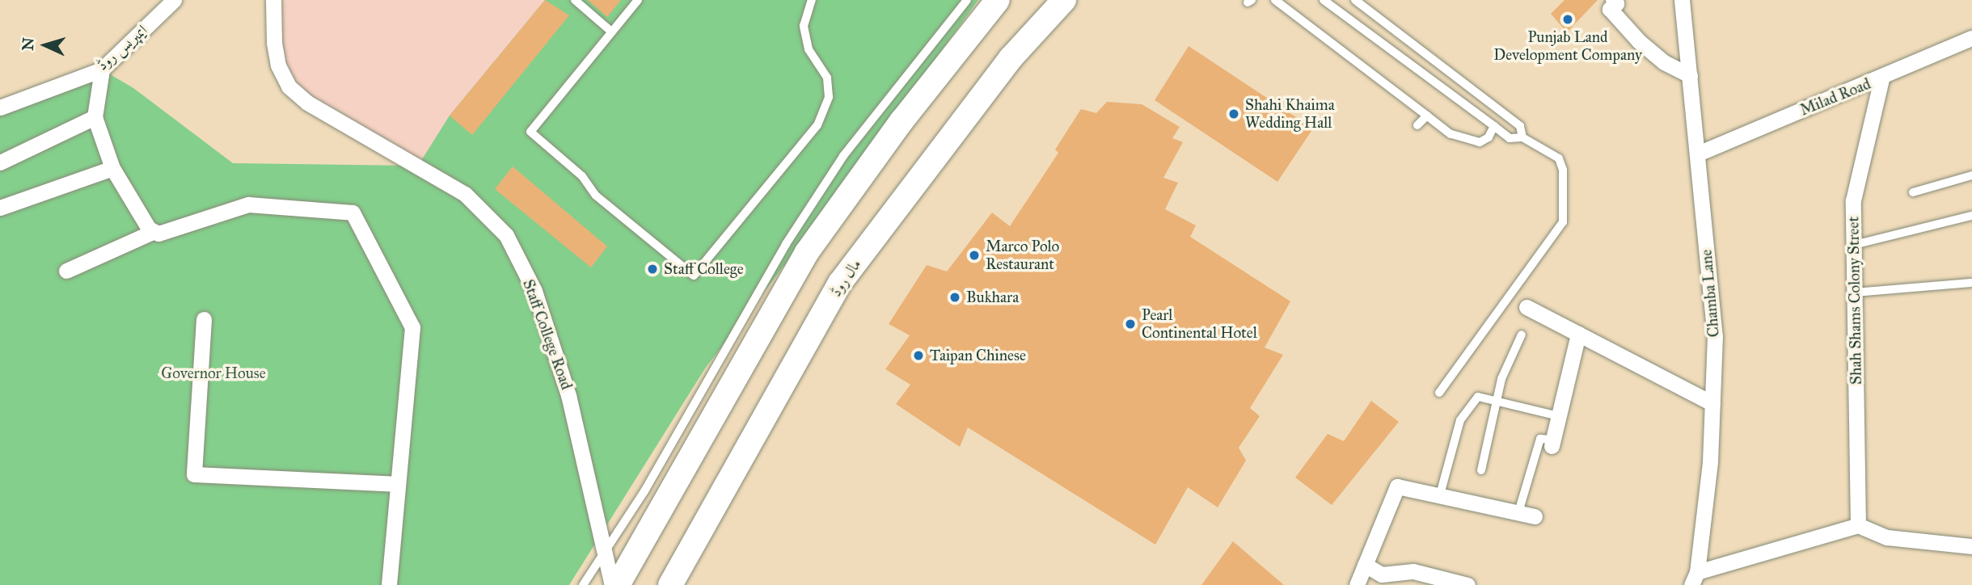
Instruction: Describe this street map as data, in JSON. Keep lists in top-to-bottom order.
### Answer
{
  "streets": {
    "main road": ["مال روڈ"],
    "street": [
      "ایمپریس روڈ",
      "Milad Road",
      "Chamba Lane",
      "Shah Shams Colony Street",
      "Staff College Road"
    ]
  },
  "crossings": [
    ["Milad Road", "Chamba Lane"],
    ["Milad Road", "Shah Shams Colony Street"]
  ],
  "parks": ["Governor House"],
  "places": [
    "Punjab Land Development Company",
    "Shahi Khaima Wedding Hall",
    "Marco Polo Restaurant",
    "Staff College",
    "Bukhara",
    "Pearl Continental Hotel",
    "Taipan Chinese"
  ],
  "north": "left"
}
